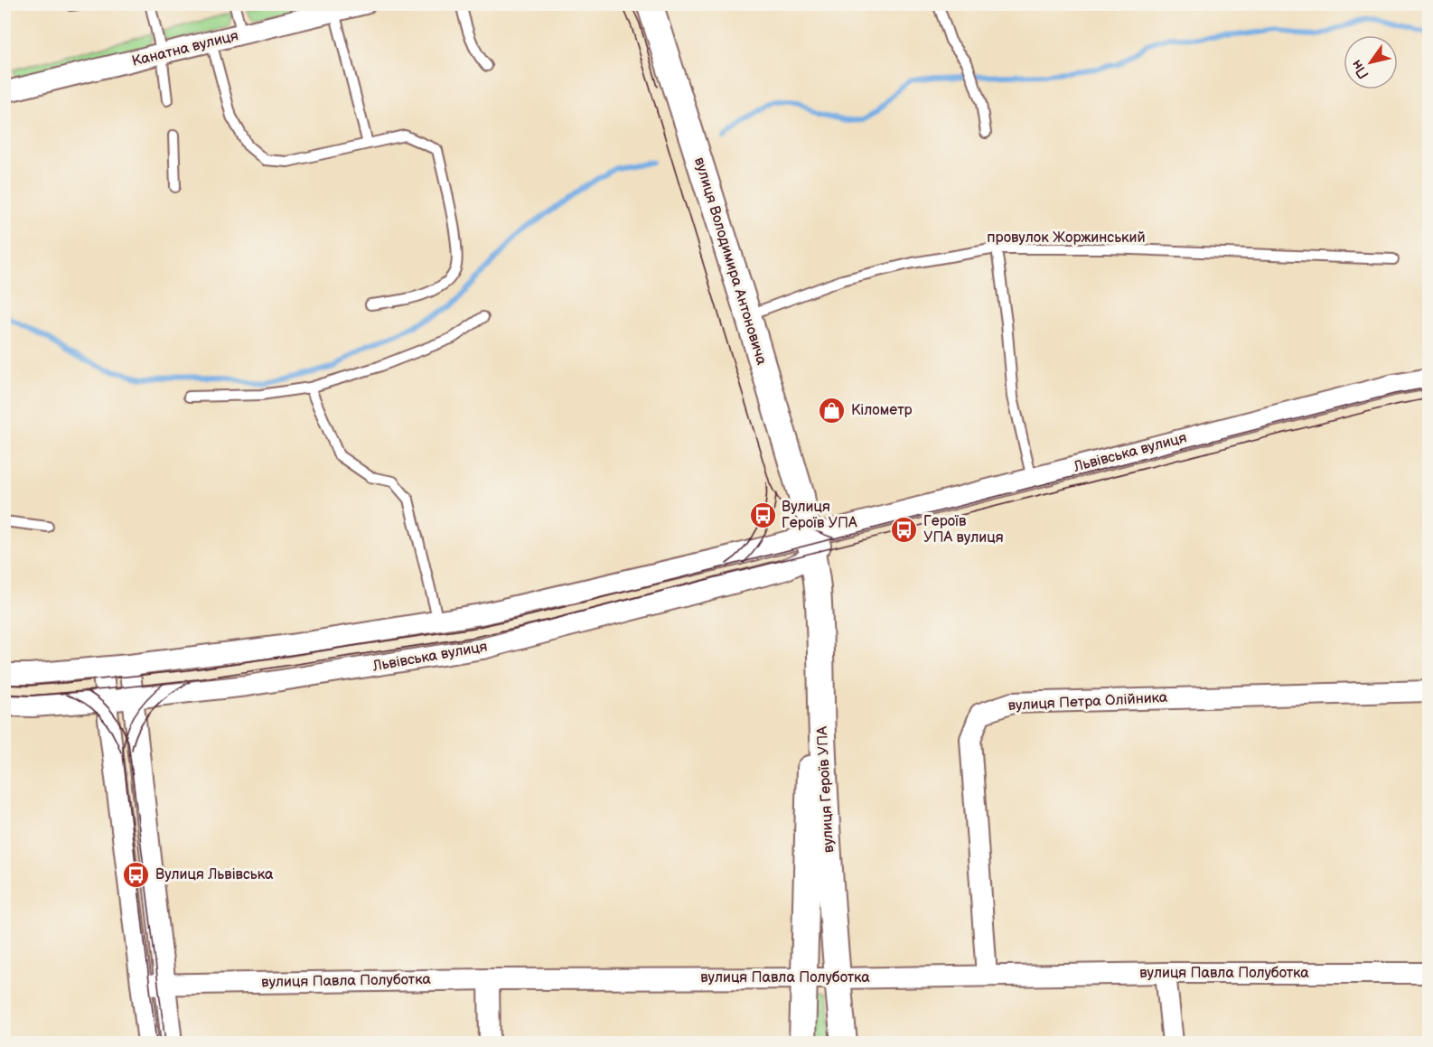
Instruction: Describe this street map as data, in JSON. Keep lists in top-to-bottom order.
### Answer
{
  "streets": {
    "street": [
      "Канатна вулиця",
      "вулиця Володимира Антоновича",
      "Львівська вулиця",
      "вулиця Петра Олійника",
      "вулиця Героїв УПА",
      "вулиця Павла Полуботка"
    ],
    "lane": ["провулок Жоржинський"]
  },
  "crossings": [
    ["провулок Жоржинський", "вулиця Володимира Антоновича"],
    ["вулиця Володимира Антоновича", "Львівська вулиця"],
    ["вулиця Володимира Антоновича", "вулиця Героїв УПА"],
    ["Львівська вулиця", "вулиця Героїв УПА"],
    ["вулиця Петра Олійника", "вулиця Павла Полуботка"],
    ["вулиця Героїв УПА", "вулиця Павла Полуботка"]
  ],
  "places": {
    "shop": ["Кілометр"],
    "bus stop": ["Вулиця Героїв УПА", "Героїв УПА вулиця", "Вулиця Львівська"]
  },
  "north": "bottom left"
}
